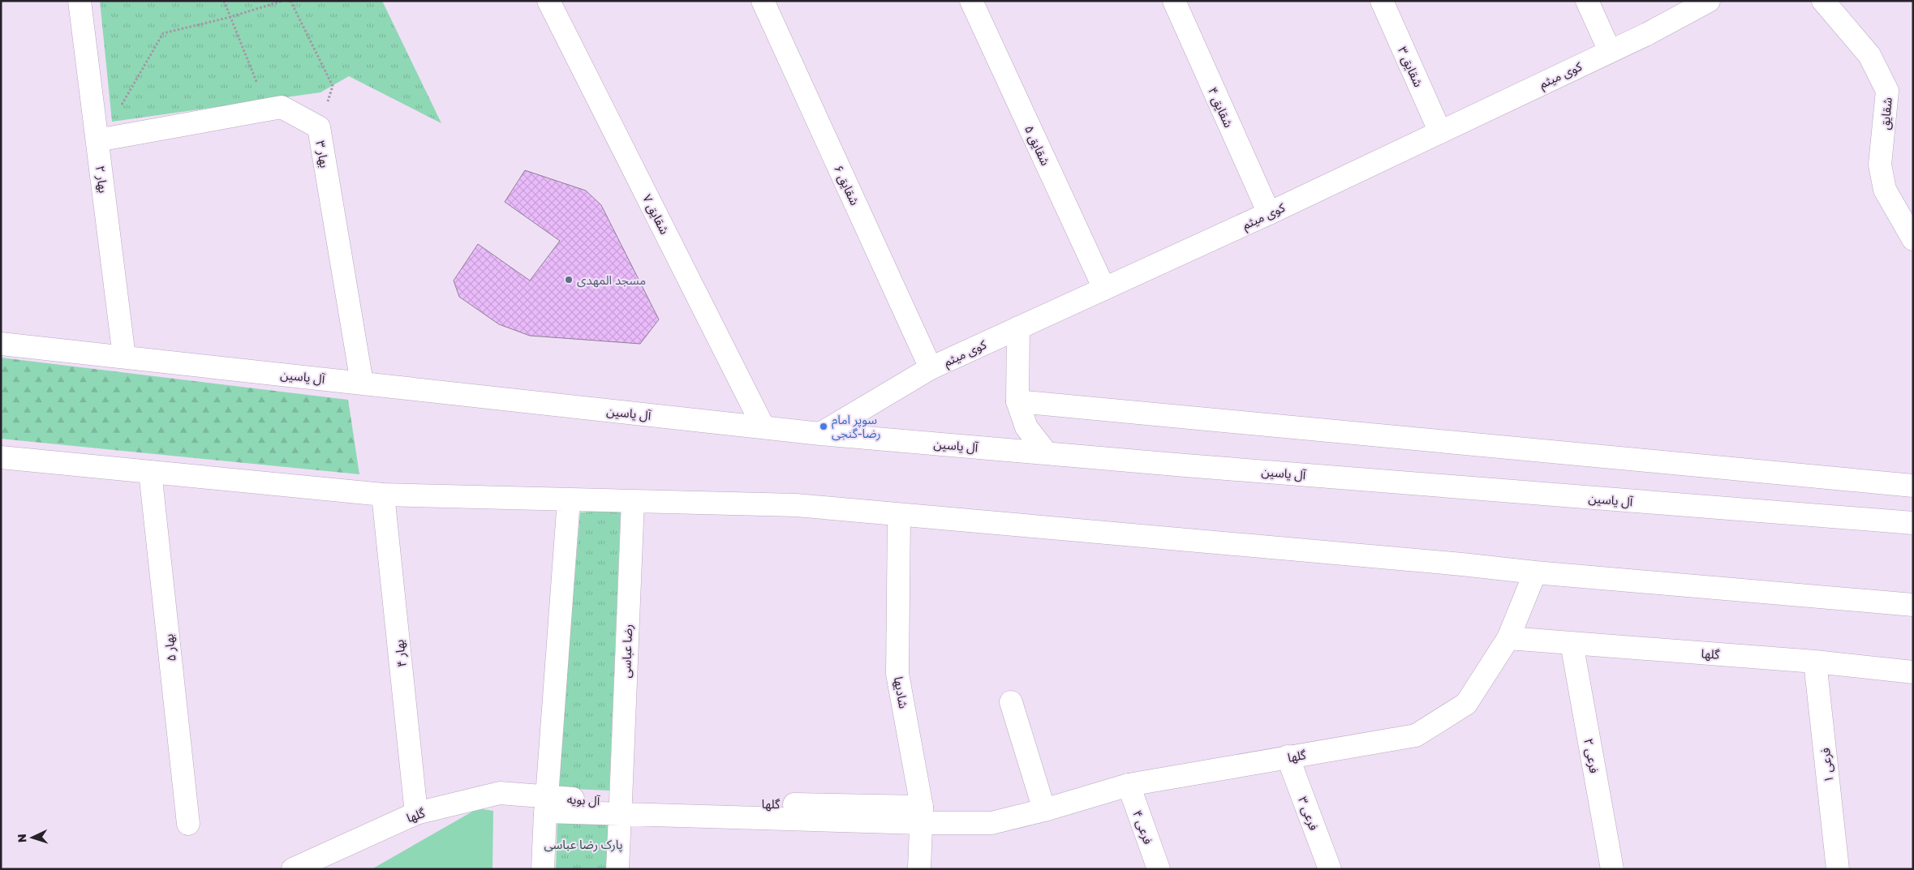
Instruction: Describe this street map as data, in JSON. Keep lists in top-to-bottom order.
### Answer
{
  "streets": {
    "street": [
      "شقایق ۳",
      "کوی میثم",
      "شقایق ۴",
      "شقایق",
      "شقایق ۵",
      "بهار ۳",
      "بهار ۲",
      "شقایق ۶",
      "شقایق ۷",
      "آل یاسین",
      "بهار ۵",
      "رضا عباسی",
      "بهار ۴",
      "گلها",
      "شادیها",
      "فرعی ۲",
      "فرعی ۱",
      "آل بویه",
      "فرعی ۳",
      "فرعی ۴"
    ]
  },
  "crossings": [
    ["شقایق ۳", "کوی میثم"],
    ["کوی میثم", "شقایق ۴"],
    ["کوی میثم", "شقایق ۵"],
    ["کوی میثم", "شقایق ۶"],
    ["کوی میثم", "آل یاسین"],
    ["بهار ۳", "بهار ۲"],
    ["بهار ۳", "آل یاسین"],
    ["بهار ۲", "آل یاسین"],
    ["شقایق ۷", "آل یاسین"],
    ["رضا عباسی", "گلها"],
    ["رضا عباسی", "آل بویه"],
    ["بهار ۴", "گلها"],
    ["گلها", "شادیها"],
    ["گلها", "فرعی ۲"],
    ["گلها", "فرعی ۱"],
    ["گلها", "آل بویه"],
    ["گلها", "فرعی ۳"],
    ["گلها", "فرعی ۴"]
  ],
  "parks": ["پارک رضا عباسی"],
  "places": ["مسجد المهدی", "سوپر امام رضا-گنجی"],
  "north": "left"
}
